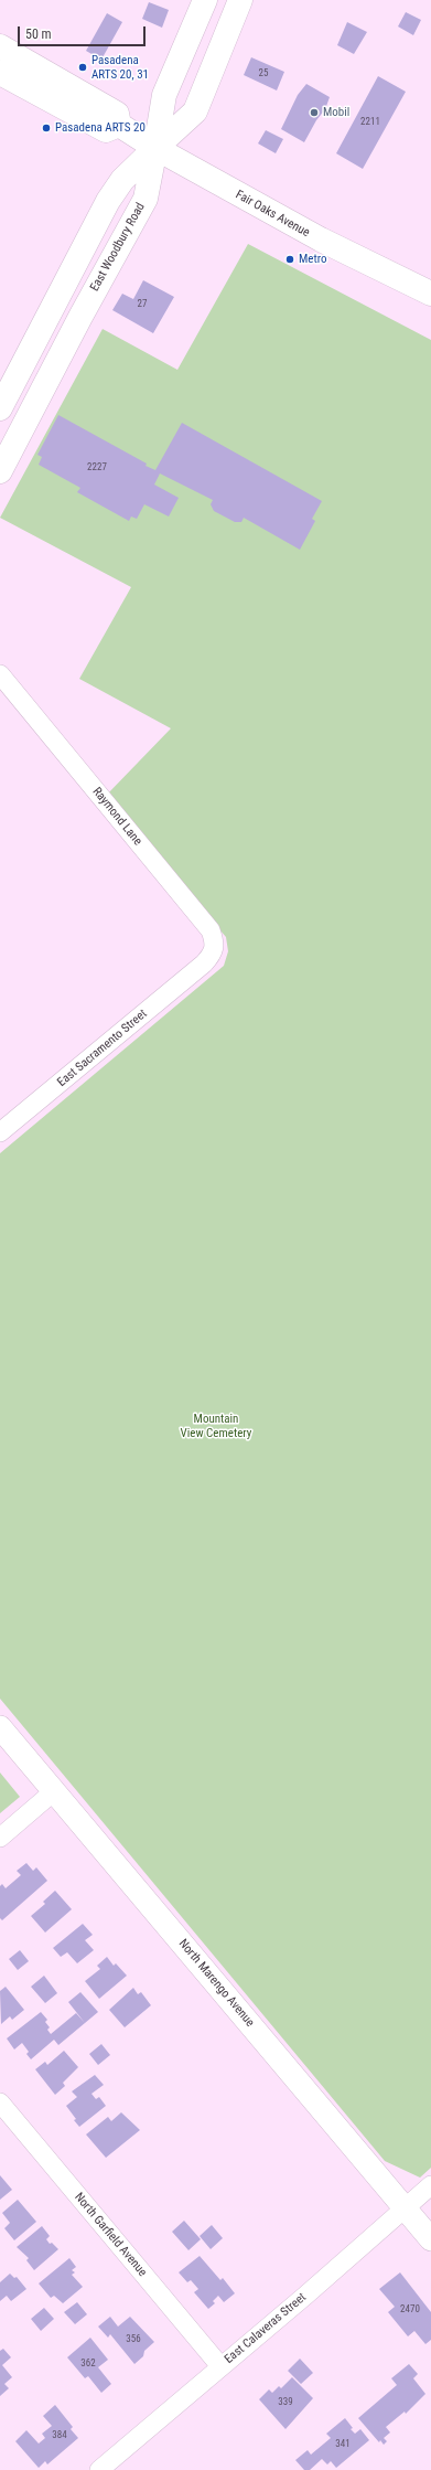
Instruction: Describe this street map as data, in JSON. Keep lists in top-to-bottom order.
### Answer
{
  "streets": {
    "main road": ["Fair Oaks Avenue", "East Woodbury Road"],
    "street": [
      "Raymond Lane",
      "East Sacramento Street",
      "North Marengo Avenue",
      "North Garfield Avenue",
      "East Calaveras Street"
    ]
  },
  "crossings": [
    ["Fair Oaks Avenue", "East Woodbury Road"],
    ["Raymond Lane", "East Sacramento Street"],
    ["North Marengo Avenue", "East Calaveras Street"],
    ["North Garfield Avenue", "East Calaveras Street"]
  ],
  "parks": ["Mountain View Cemetery"],
  "places": [
    "Pasadena ARTS 20, 31",
    "Mobil",
    "Pasadena ARTS 20",
    "Metro"
  ],
  "house_numbers": [
    "25",
    "2211",
    "27",
    "2227",
    "2470",
    "356",
    "362",
    "339",
    "384",
    "341"
  ],
  "scale_bar": "50 m"
}
